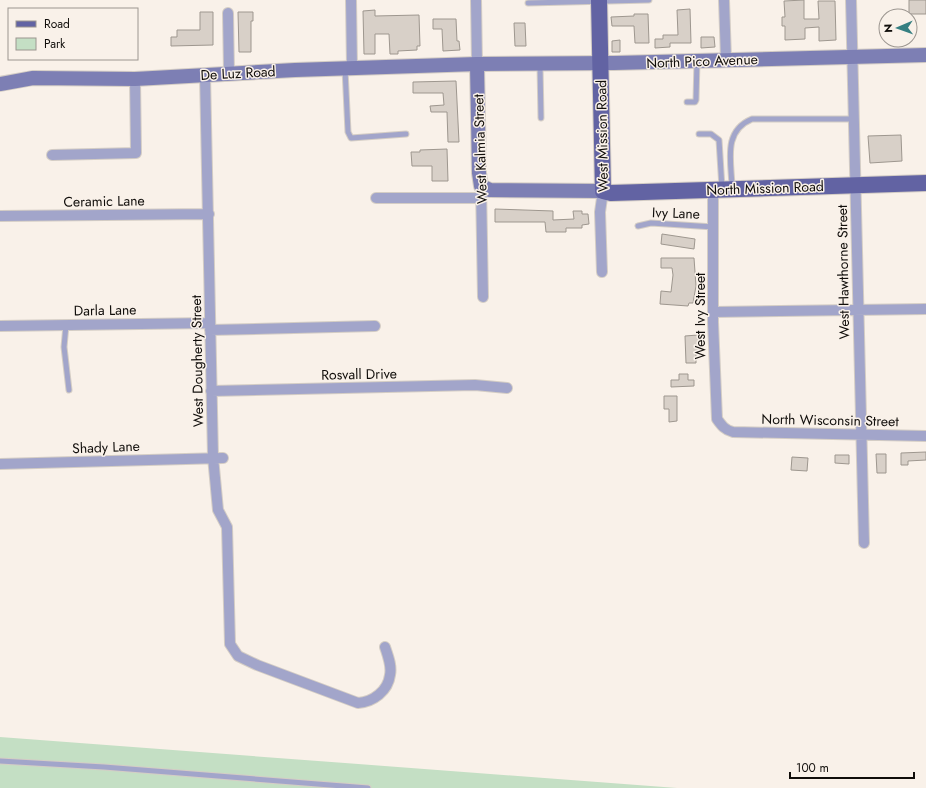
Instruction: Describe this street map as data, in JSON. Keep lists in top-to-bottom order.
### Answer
{
  "streets": {
    "main road": [
      "North Pico Avenue",
      "De Luz Road",
      "West Mission Road",
      "West Kalmia Street",
      "North Mission Road"
    ],
    "street": [
      "Ceramic Lane",
      "West Hawthorne Street",
      "Darla Lane",
      "West Ivy Street",
      "West Dougherty Street",
      "Rosvall Drive",
      "North Wisconsin Street",
      "Shady Lane"
    ],
    "lane": ["Ivy Lane"]
  },
  "crossings": [
    ["North Pico Avenue", "De Luz Road"],
    ["North Pico Avenue", "West Mission Road"],
    ["North Pico Avenue", "West Kalmia Street"],
    ["North Pico Avenue", "West Hawthorne Street"],
    ["De Luz Road", "West Kalmia Street"],
    ["De Luz Road", "West Dougherty Street"],
    ["West Mission Road", "North Mission Road"],
    ["North Mission Road", "West Hawthorne Street"],
    ["North Mission Road", "West Ivy Street"],
    ["Ceramic Lane", "West Dougherty Street"],
    ["Ivy Lane", "West Ivy Street"],
    ["West Hawthorne Street", "North Wisconsin Street"],
    ["Darla Lane", "West Dougherty Street"],
    ["West Ivy Street", "North Wisconsin Street"],
    ["West Dougherty Street", "Rosvall Drive"],
    ["West Dougherty Street", "Shady Lane"]
  ],
  "legend": ["Road", "Park"],
  "scale_bar": "100 m",
  "north": "left"
}
